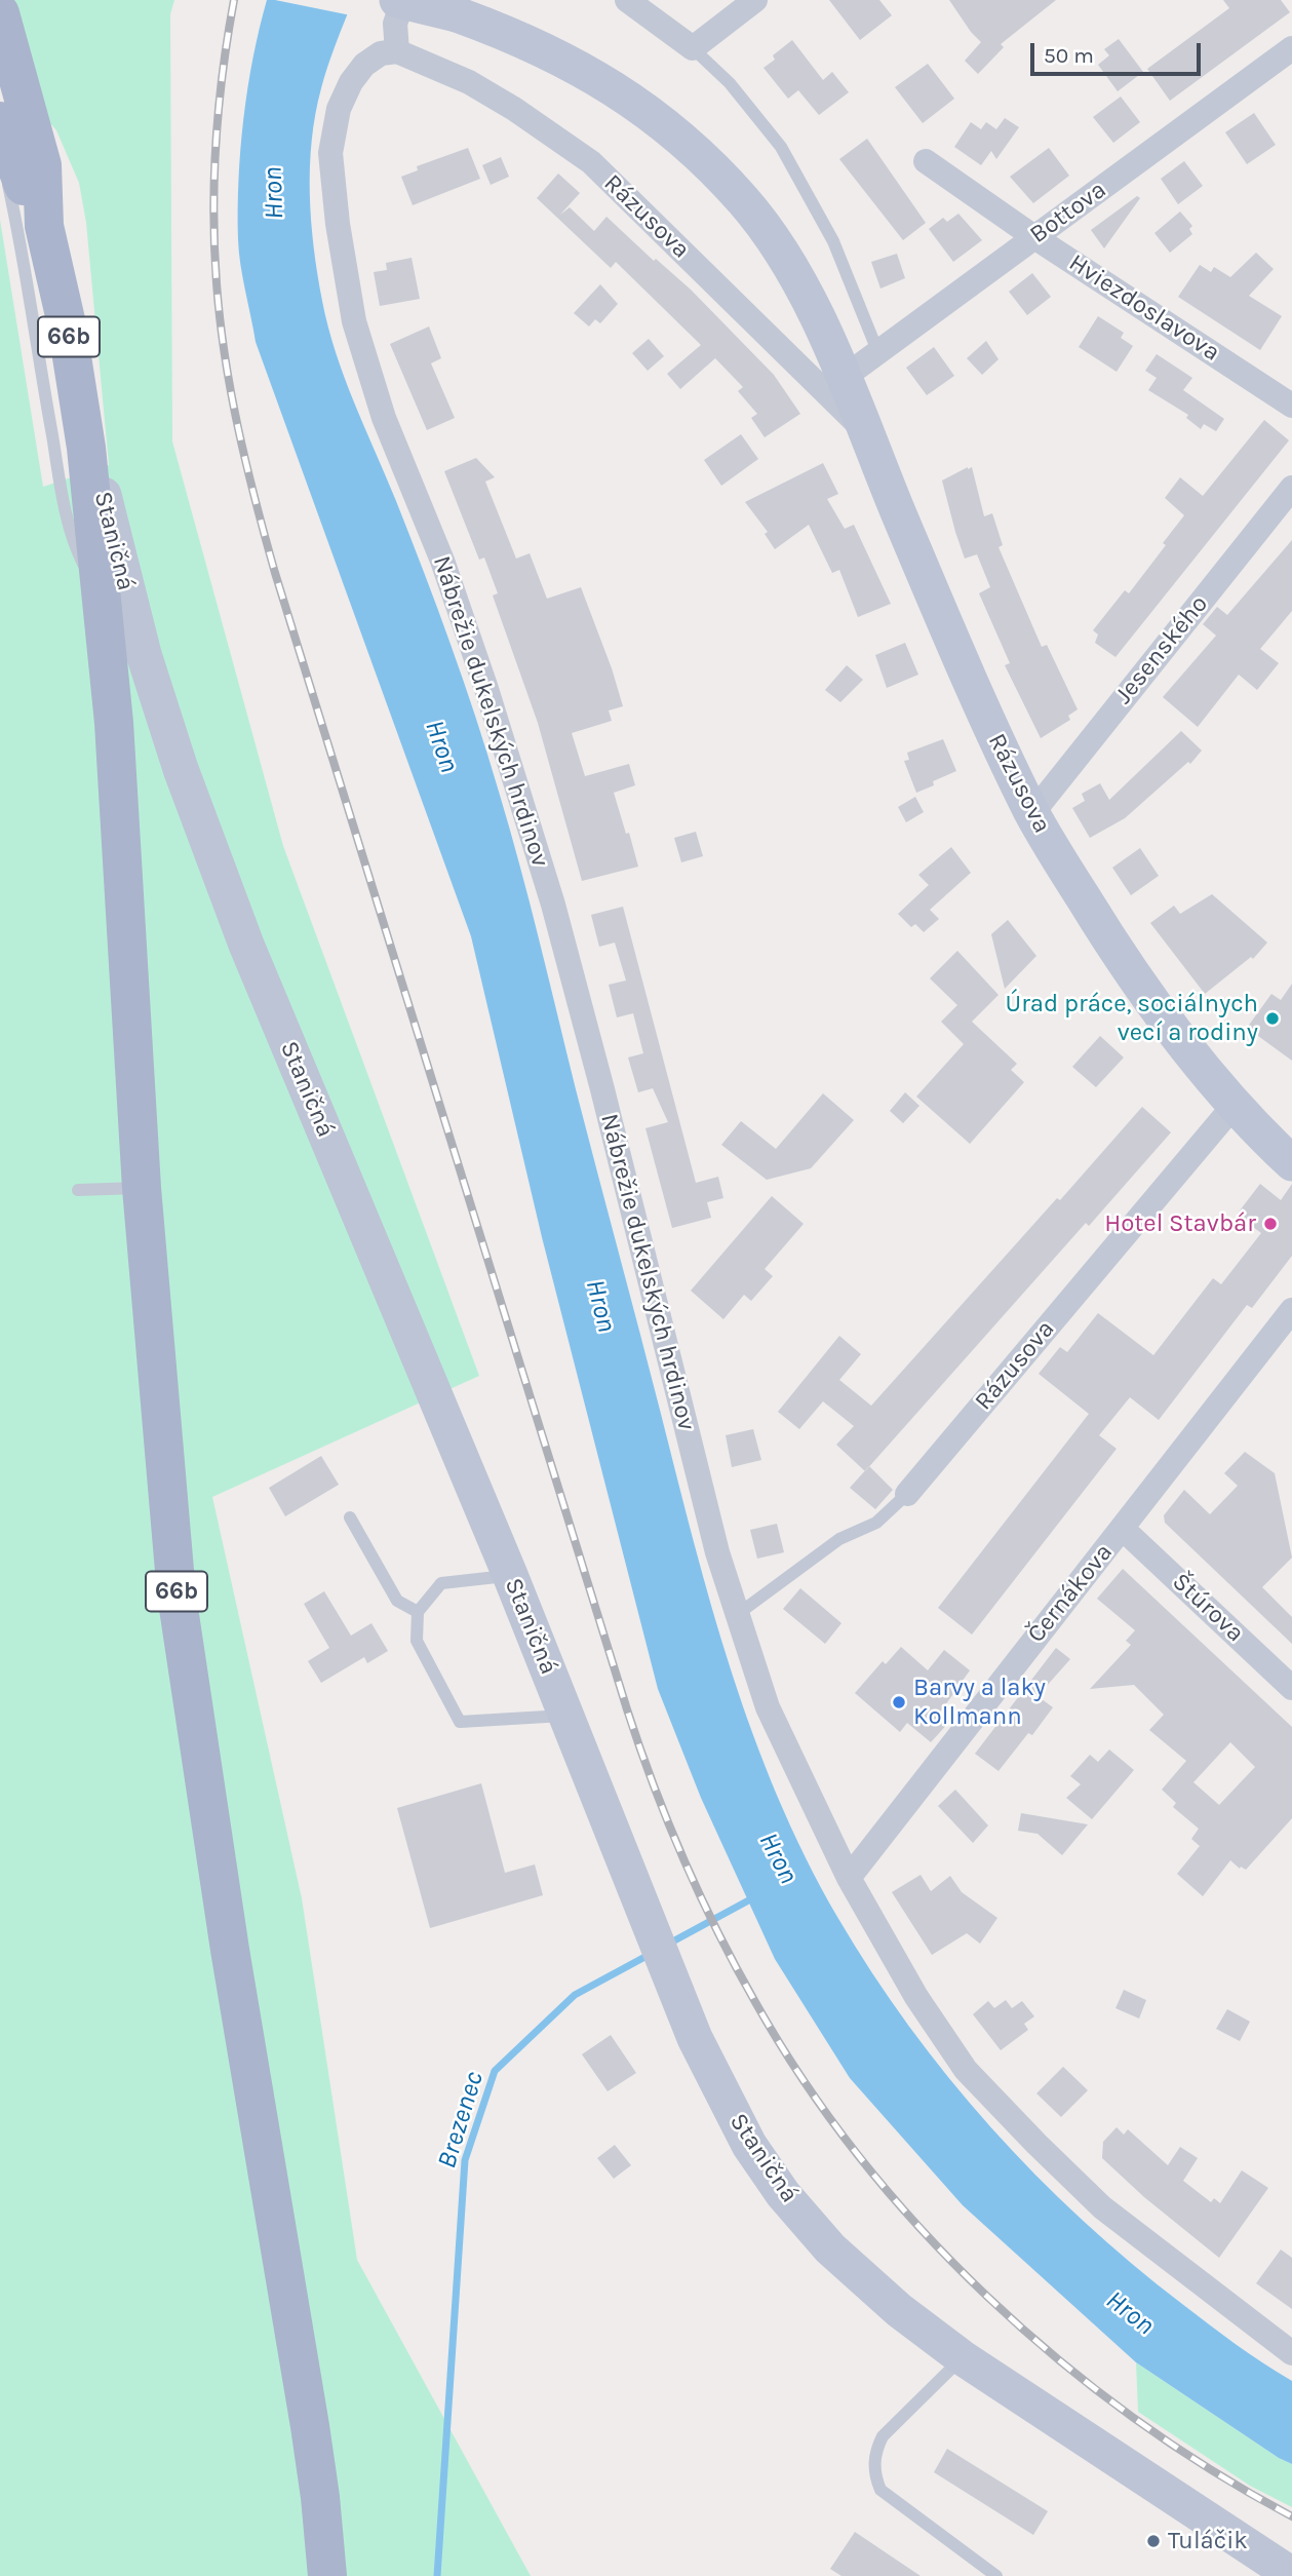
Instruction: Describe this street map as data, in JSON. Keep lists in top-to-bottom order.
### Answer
{
  "streets": {
    "main road": ["66b"],
    "street": [
      "Bottova",
      "Rázusova",
      "Hviezdoslavova",
      "Staničná",
      "Jesenského",
      "Nábrežie dukelských hrdinov",
      "Černákova",
      "Štúrova"
    ]
  },
  "crossings": [
    ["Bottova", "Rázusova"],
    ["Bottova", "Hviezdoslavova"],
    ["Rázusova", "Jesenského"],
    ["Rázusova", "Nábrežie dukelských hrdinov"],
    ["66b", "Staničná"],
    ["Nábrežie dukelských hrdinov", "Černákova"],
    ["Černákova", "Štúrova"]
  ],
  "water": ["Hron", "Brezenec"],
  "places": [
    "Úrad práce, sociálnych vecí a rodiny",
    "Hotel Stavbár",
    "Barvy a laky Kollmann",
    "Tuláčik"
  ],
  "scale_bar": "50 m"
}
